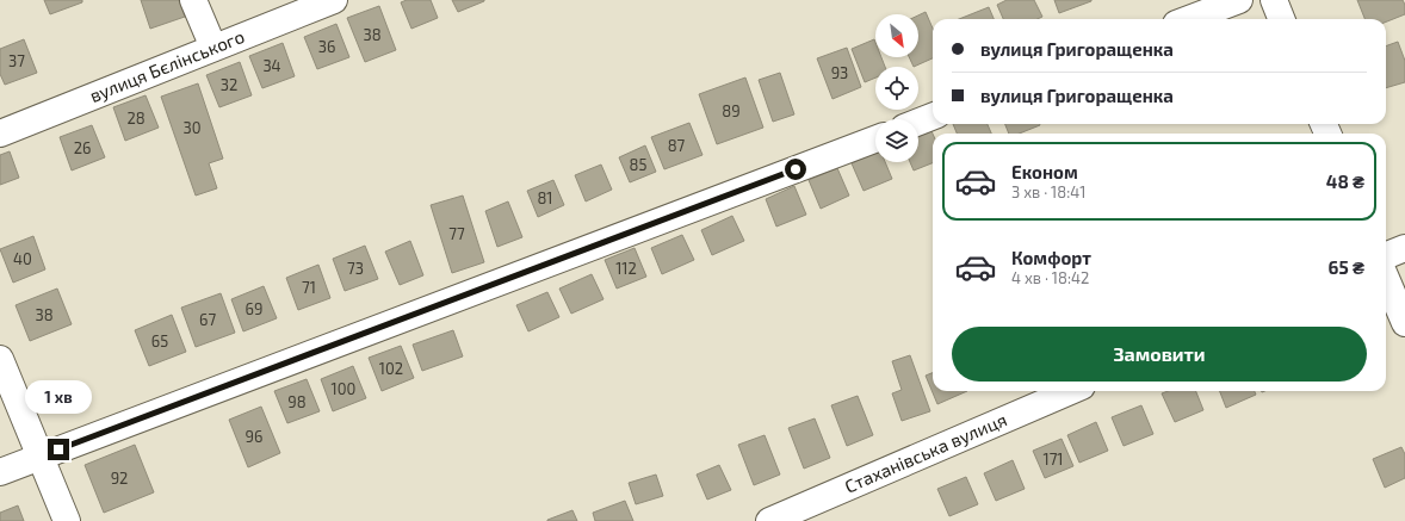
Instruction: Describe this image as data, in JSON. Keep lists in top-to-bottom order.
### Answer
{
  "streets": {
    "street": ["вулиця Бєлінського", "Стаханівська вулиця"]
  },
  "house_numbers": [
    "38",
    "36",
    "37",
    "34",
    "93",
    "32",
    "89",
    "28",
    "30",
    "87",
    "26",
    "85",
    "81",
    "77",
    "40",
    "73",
    "112",
    "71",
    "69",
    "38",
    "67",
    "65",
    "102",
    "100",
    "98",
    "96",
    "171",
    "92"
  ],
  "north": "bottom right",
  "page": {
    "banner": ["вулиця Григоращенка", "вулиця Григоращенка"],
    "list": [
      {
        "name": "Економ",
        "note": "3 хв · 18:41",
        "value": "48 ₴"
      },
      {
        "name": "Комфорт",
        "note": "4 хв · 18:42",
        "value": "65 ₴"
      }
    ],
    "buttons": "Замовити",
    "bubble": "1 хв"
  }
}
